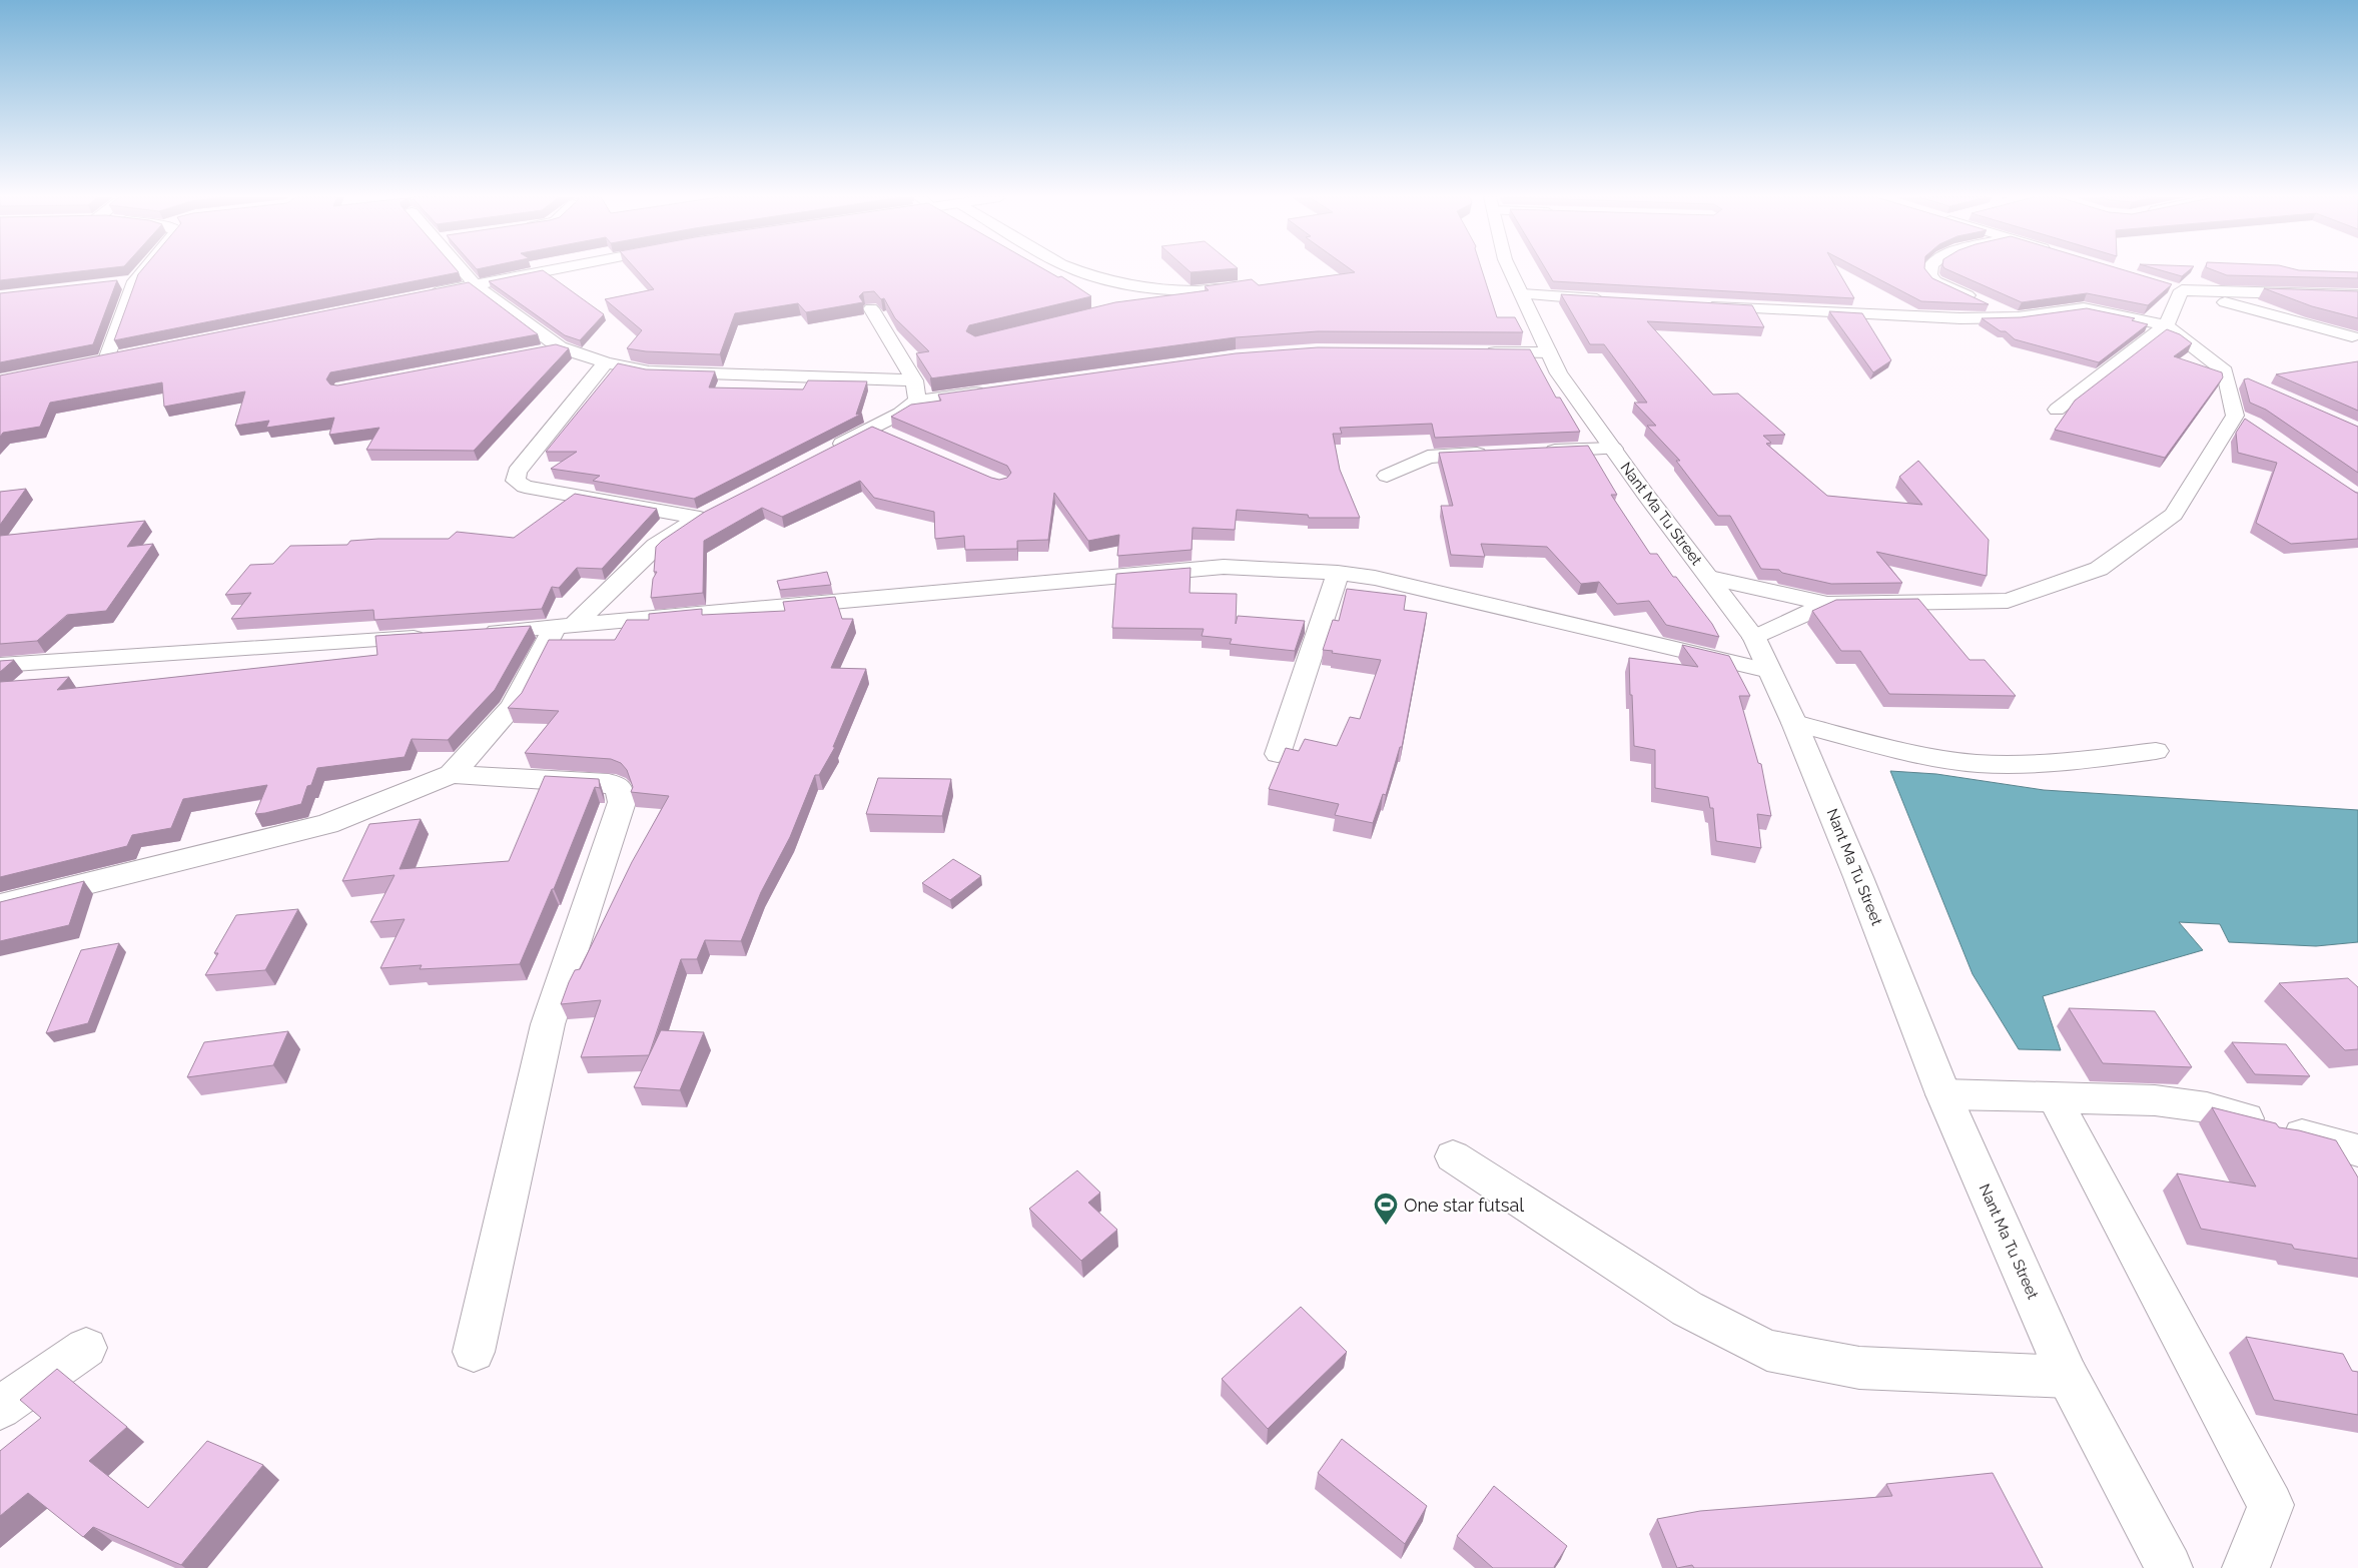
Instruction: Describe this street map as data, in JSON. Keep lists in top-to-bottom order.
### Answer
{
  "streets": {
    "street": ["Nant Ma Tu Street"]
  },
  "places": {
    "sports": ["One star futsal"]
  }
}
